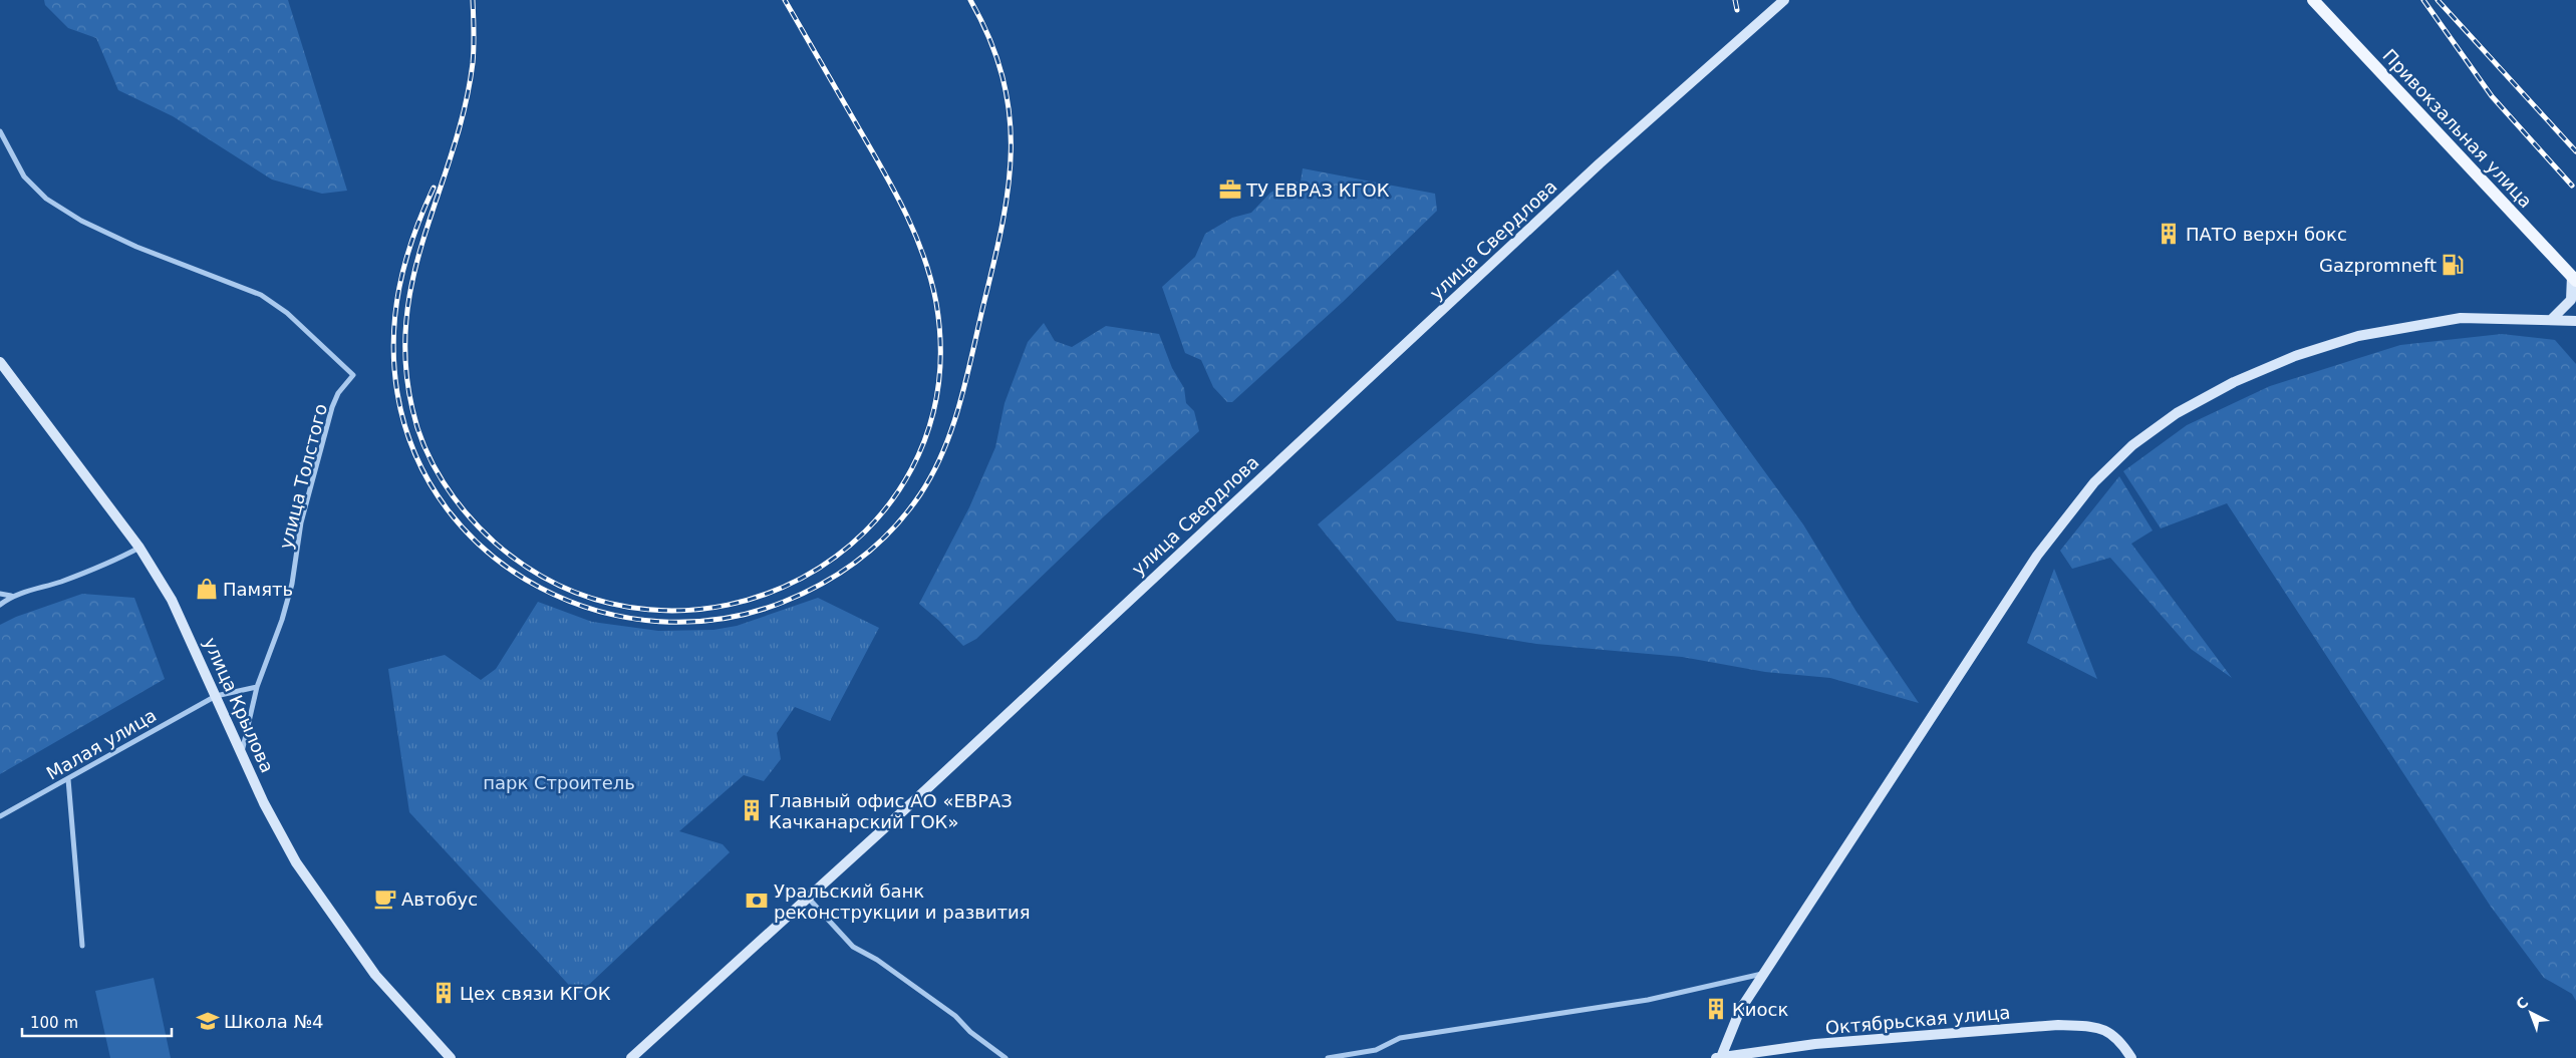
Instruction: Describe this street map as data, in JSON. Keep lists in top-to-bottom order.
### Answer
{
  "streets": {
    "main road": [
      "Привокзальная улица",
      "улица Свердлова",
      "улица Крылова",
      "Октябрьская улица"
    ],
    "street": ["улица Толстого", "Малая улица"]
  },
  "crossings": [
    ["улица Толстого", "улица Крылова"],
    ["улица Толстого", "Малая улица"],
    ["улица Крылова", "Малая улица"]
  ],
  "parks": ["парк Строитель"],
  "places": {
    "office": ["ТУ ЕВРАЗ КГОК"],
    "building": [
      "ПАТО верхн бокс",
      "Главный офис АО «ЕВРАЗ Качканарский ГОК»",
      "Цех связи КГОК",
      "Киоск"
    ],
    "fuel station": ["Gazpromneft"],
    "shop": ["Память"],
    "cafe": ["Автобус"],
    "bank": ["Уральский банк реконструкции и развития"],
    "school or university": ["Школа №4"]
  },
  "scale_bar": "100 m",
  "north": "top left"
}
